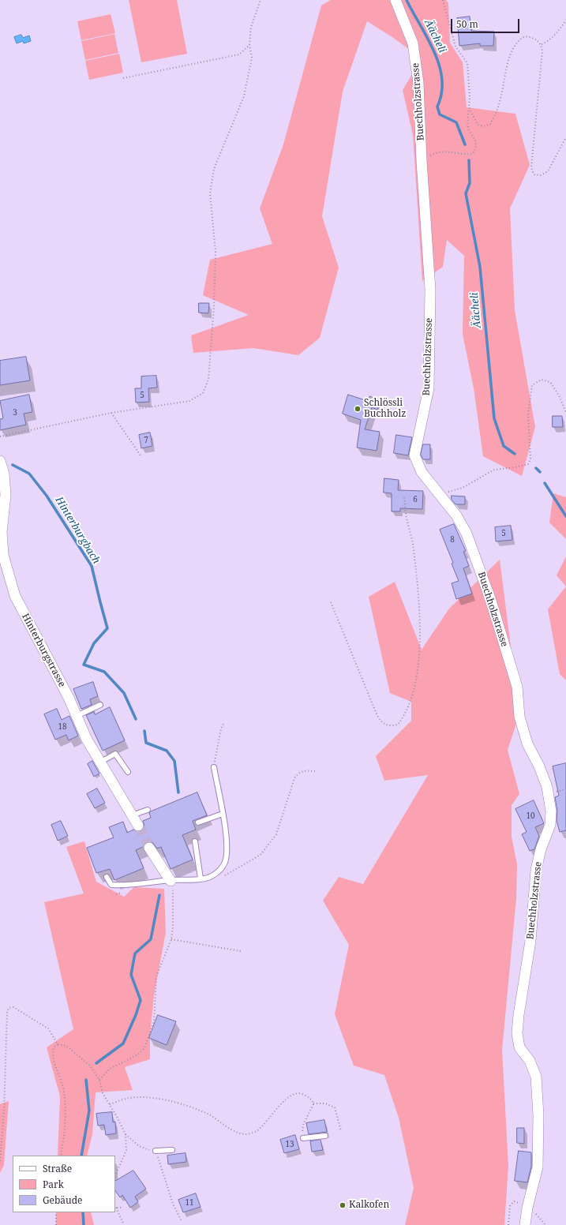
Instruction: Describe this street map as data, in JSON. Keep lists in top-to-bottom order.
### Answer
{
  "streets": {
    "street": ["Buechholzstrasse", "Hinterburgstrasse"]
  },
  "water": ["Äächeli", "Hinterburgbach"],
  "places": ["Schlössli Buchholz", "Kalkofen"],
  "house_numbers": [
    "5",
    "3",
    "7",
    "6",
    "5",
    "8",
    "18",
    "10",
    "13",
    "11"
  ],
  "legend": ["Straße", "Park", "Gebäude"],
  "scale_bar": "50 m"
}
